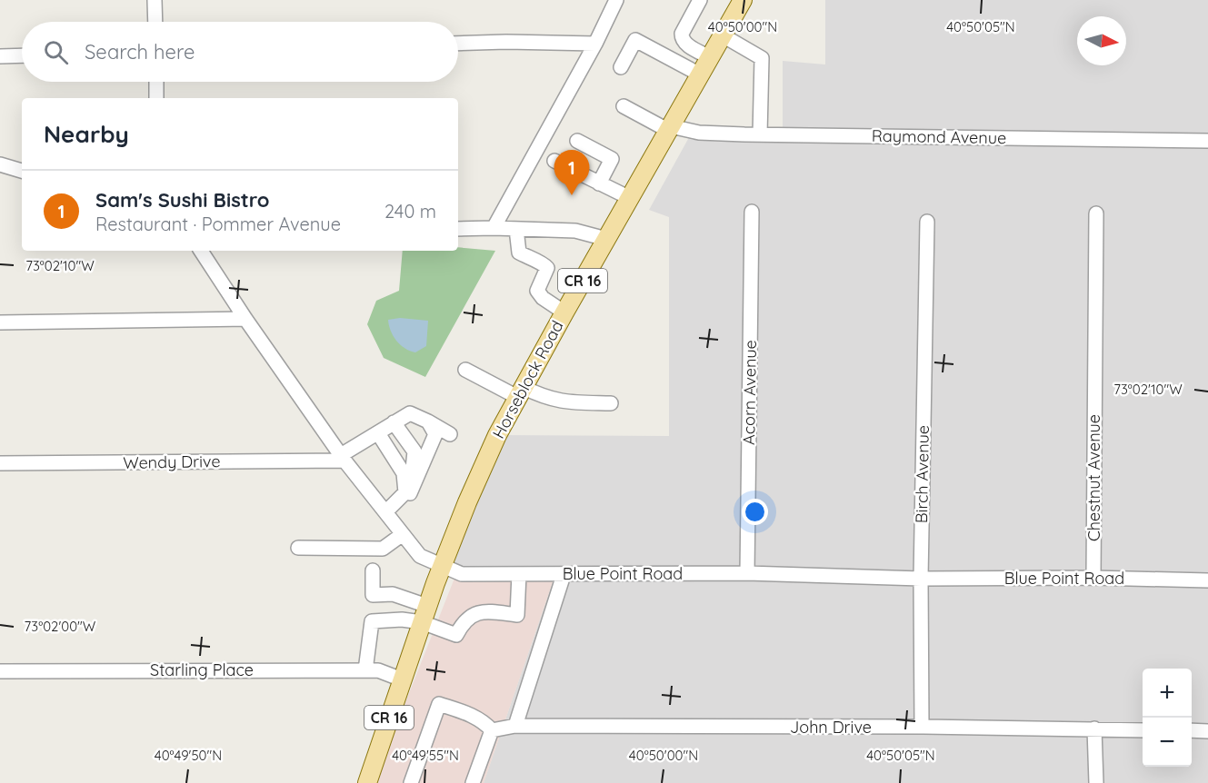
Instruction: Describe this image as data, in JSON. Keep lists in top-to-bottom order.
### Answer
{
  "streets": {
    "main road": ["CR 16", "Horseblock Road"],
    "street": [
      "Raymond Avenue",
      "Acorn Avenue",
      "Wendy Drive",
      "Birch Avenue",
      "Chestnut Avenue",
      "Blue Point Road",
      "Starling Place",
      "John Drive"
    ]
  },
  "crossings": [
    ["Raymond Avenue", "Horseblock Road"],
    ["Horseblock Road", "Blue Point Road"],
    ["Horseblock Road", "Starling Place"],
    ["Acorn Avenue", "Blue Point Road"],
    ["Wendy Drive", "Blue Point Road"],
    ["Birch Avenue", "Blue Point Road"],
    ["Birch Avenue", "John Drive"],
    ["Chestnut Avenue", "Blue Point Road"]
  ],
  "north": "right",
  "page": {
    "search": "Search here",
    "heading": "Nearby",
    "pins": "1",
    "list": [
      {
        "mark": "1",
        "name": "Sam's Sushi Bistro",
        "note": "Restaurant · Pommer Avenue",
        "value": "240 m"
      }
    ],
    "map_buttons": ["+", "−"]
  },
  "coordinates": [
    "40°50'00\"N",
    "40°50'05\"N",
    "73°02'10\"W",
    "73°02'00\"W",
    "40°49'50\"N",
    "40°49'55\"N"
  ]
}
